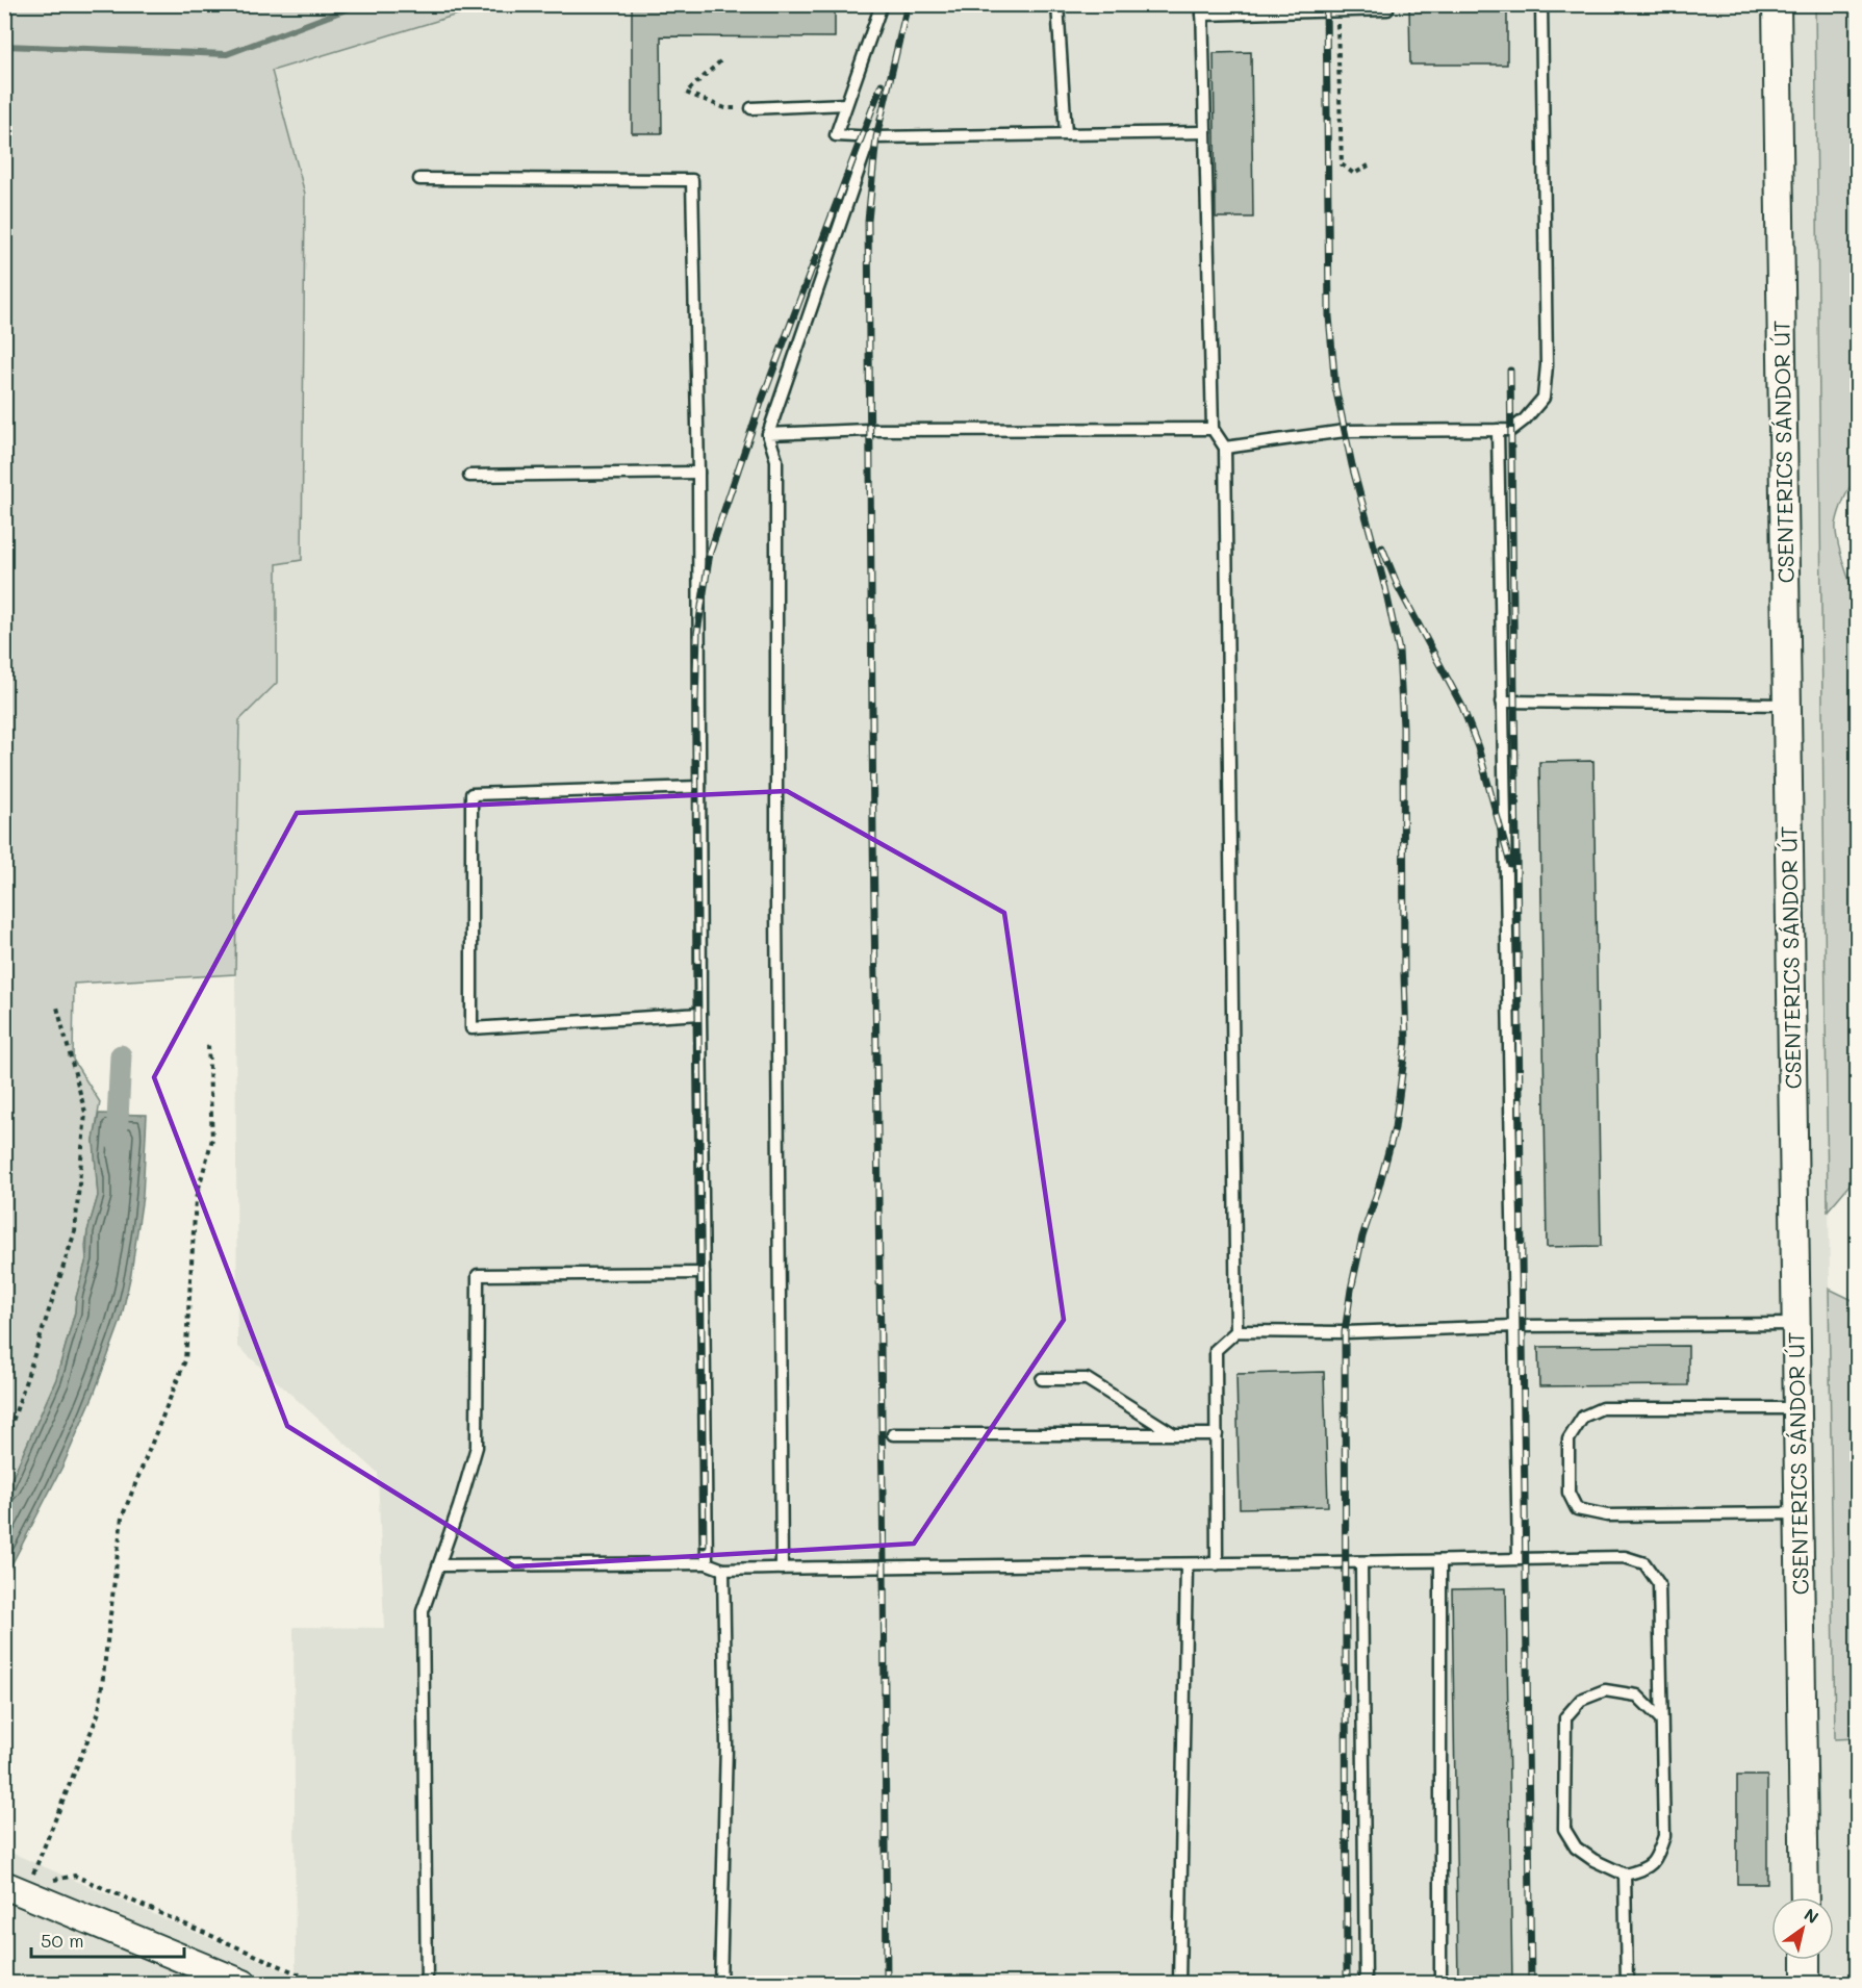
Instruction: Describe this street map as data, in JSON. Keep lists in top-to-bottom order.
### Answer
{
  "streets": {
    "street": ["CSENTERICS SÁNDOR ÚT"]
  },
  "scale_bar": "50 m",
  "north": "top right"
}
